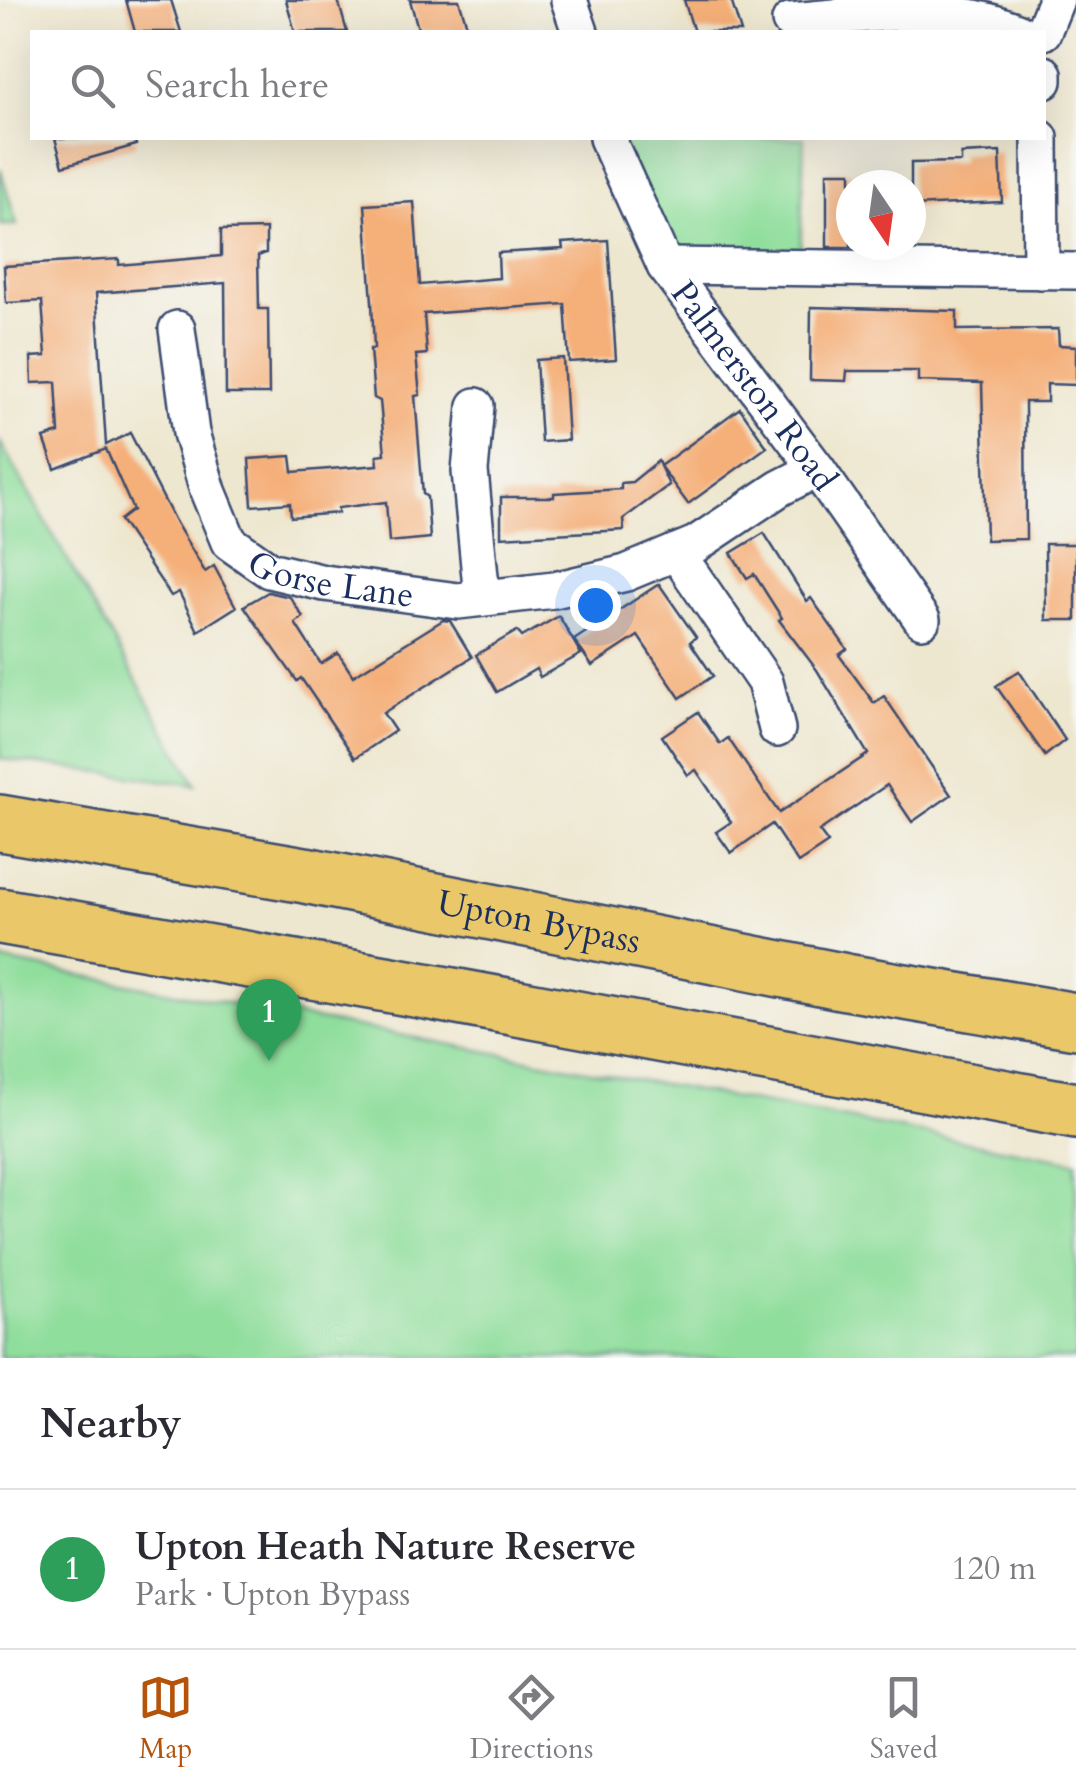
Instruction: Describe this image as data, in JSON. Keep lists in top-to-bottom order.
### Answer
{
  "streets": {
    "highway": ["Upton Bypass"],
    "street": ["Palmerston Road", "Gorse Lane"]
  },
  "crossings": [
    ["Palmerston Road", "Gorse Lane"]
  ],
  "north": "bottom",
  "page": {
    "search": "Search here",
    "pins": "1",
    "heading": "Nearby",
    "list": [
      {
        "mark": "1",
        "name": "Upton Heath Nature Reserve",
        "note": "Park · Upton Bypass",
        "value": "120 m"
      }
    ],
    "nav": ["Map", "Directions", "Saved"]
  }
}
